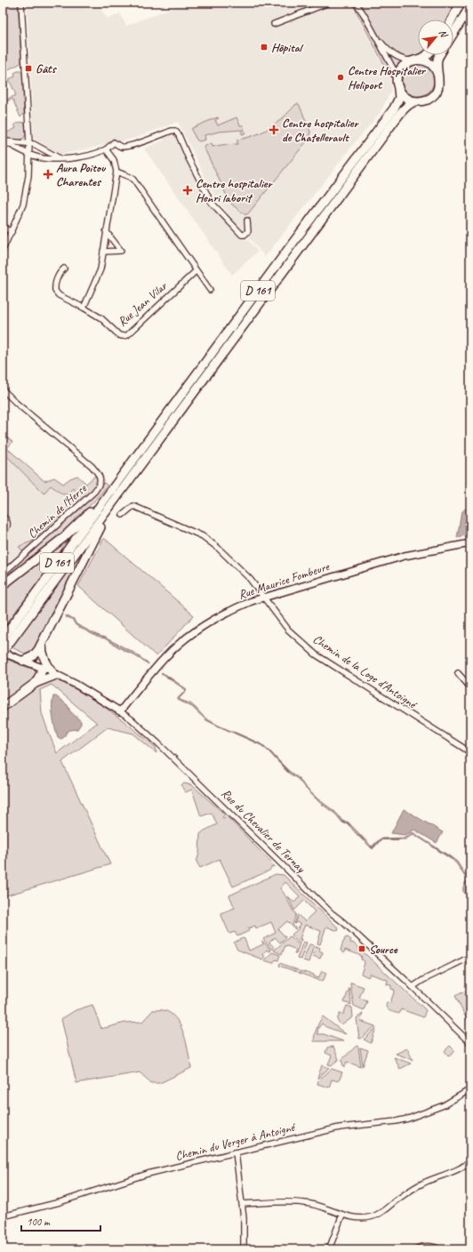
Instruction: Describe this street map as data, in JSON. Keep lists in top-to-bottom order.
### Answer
{
  "streets": {
    "main road": ["D 161"],
    "street": [
      "Rue Jean Vilar",
      "Chemin de l'Herse",
      "Rue Maurice Fombeure",
      "Chemin de la Loge d'Antoigné",
      "Rue du Chevalier de Ternay",
      "Chemin du Verger à Antoigné"
    ]
  },
  "crossings": [
    ["D 161", "Rue du Chevalier de Ternay"],
    ["Rue Maurice Fombeure", "Chemin de la Loge d'Antoigné"],
    ["Rue Maurice Fombeure", "Rue du Chevalier de Ternay"]
  ],
  "places": {
    "transit": ["Hôpital", "Gâts", "Source"],
    "other": ["Centre Hospitalier Heliport"],
    "health": ["Centre hospitalier de Chatellerault", "Aura Poitou Charentes", "Centre hospitalier Henri laborit"]
  },
  "scale_bar": "100 m",
  "north": "top right"
}
